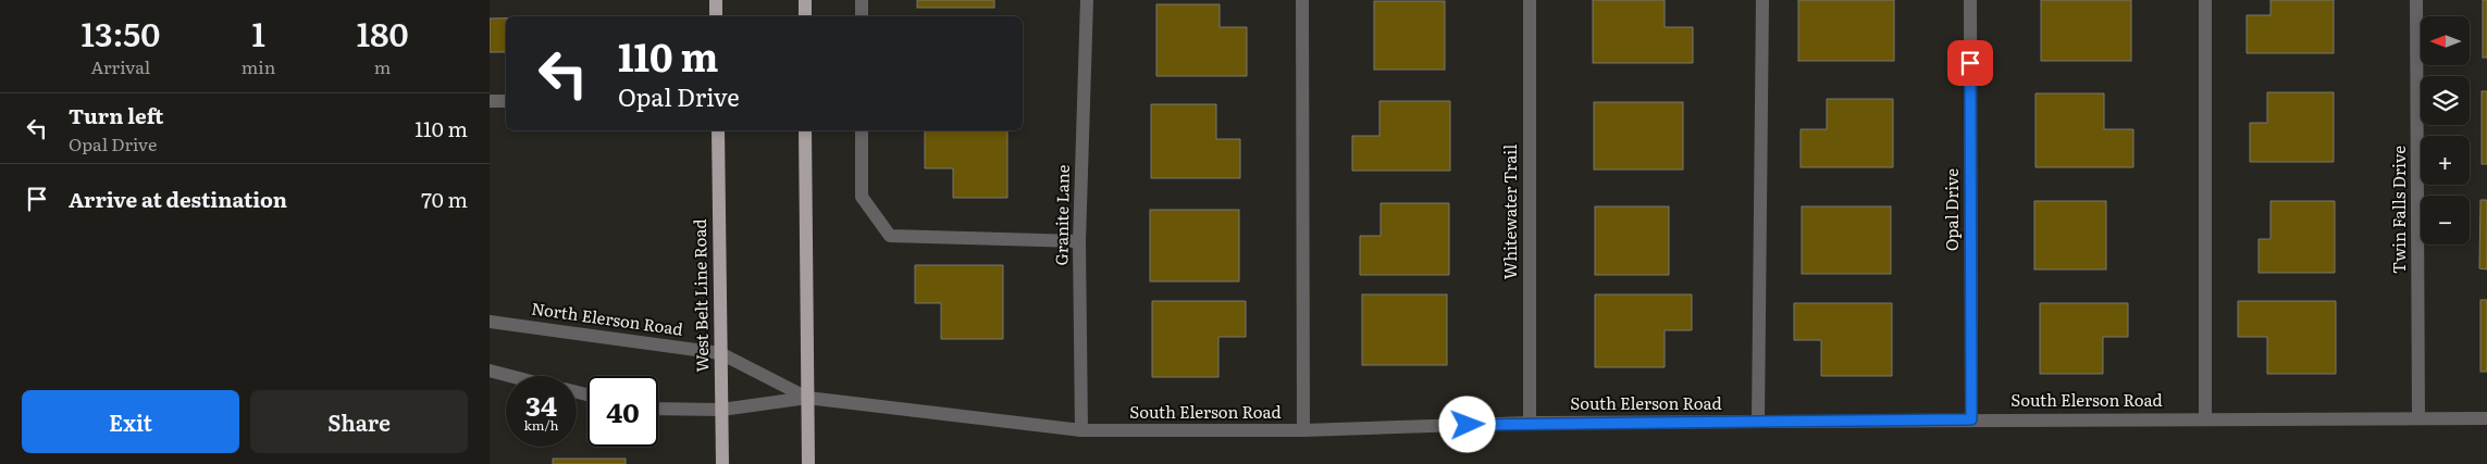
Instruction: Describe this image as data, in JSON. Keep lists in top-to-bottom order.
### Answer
{
  "streets": {
    "main road": ["West Belt Line Road"],
    "street": [
      "Opal Drive",
      "Twin Falls Drive",
      "Whitewater Trail",
      "Granite Lane",
      "North Elerson Road",
      "South Elerson Road"
    ]
  },
  "crossings": [
    ["Opal Drive", "South Elerson Road"],
    ["Twin Falls Drive", "South Elerson Road"],
    ["Whitewater Trail", "South Elerson Road"],
    ["Granite Lane", "South Elerson Road"],
    ["West Belt Line Road", "North Elerson Road"],
    ["North Elerson Road", "South Elerson Road"]
  ],
  "north": "left",
  "page": {
    "eta": [
      "13:50",
      "Arrival",
      "1",
      "min",
      "180",
      "m"
    ],
    "map_buttons": ["+", "−"],
    "turn": ["110 m", "Opal Drive"],
    "list": [
      {
        "name": "Turn left",
        "note": "Opal Drive",
        "value": "110 m"
      },
      {
        "name": "Arrive at destination",
        "value": "70 m"
      }
    ],
    "speed": "34 km/h",
    "limit": "40",
    "buttons": ["Exit", "Share"]
  }
}
